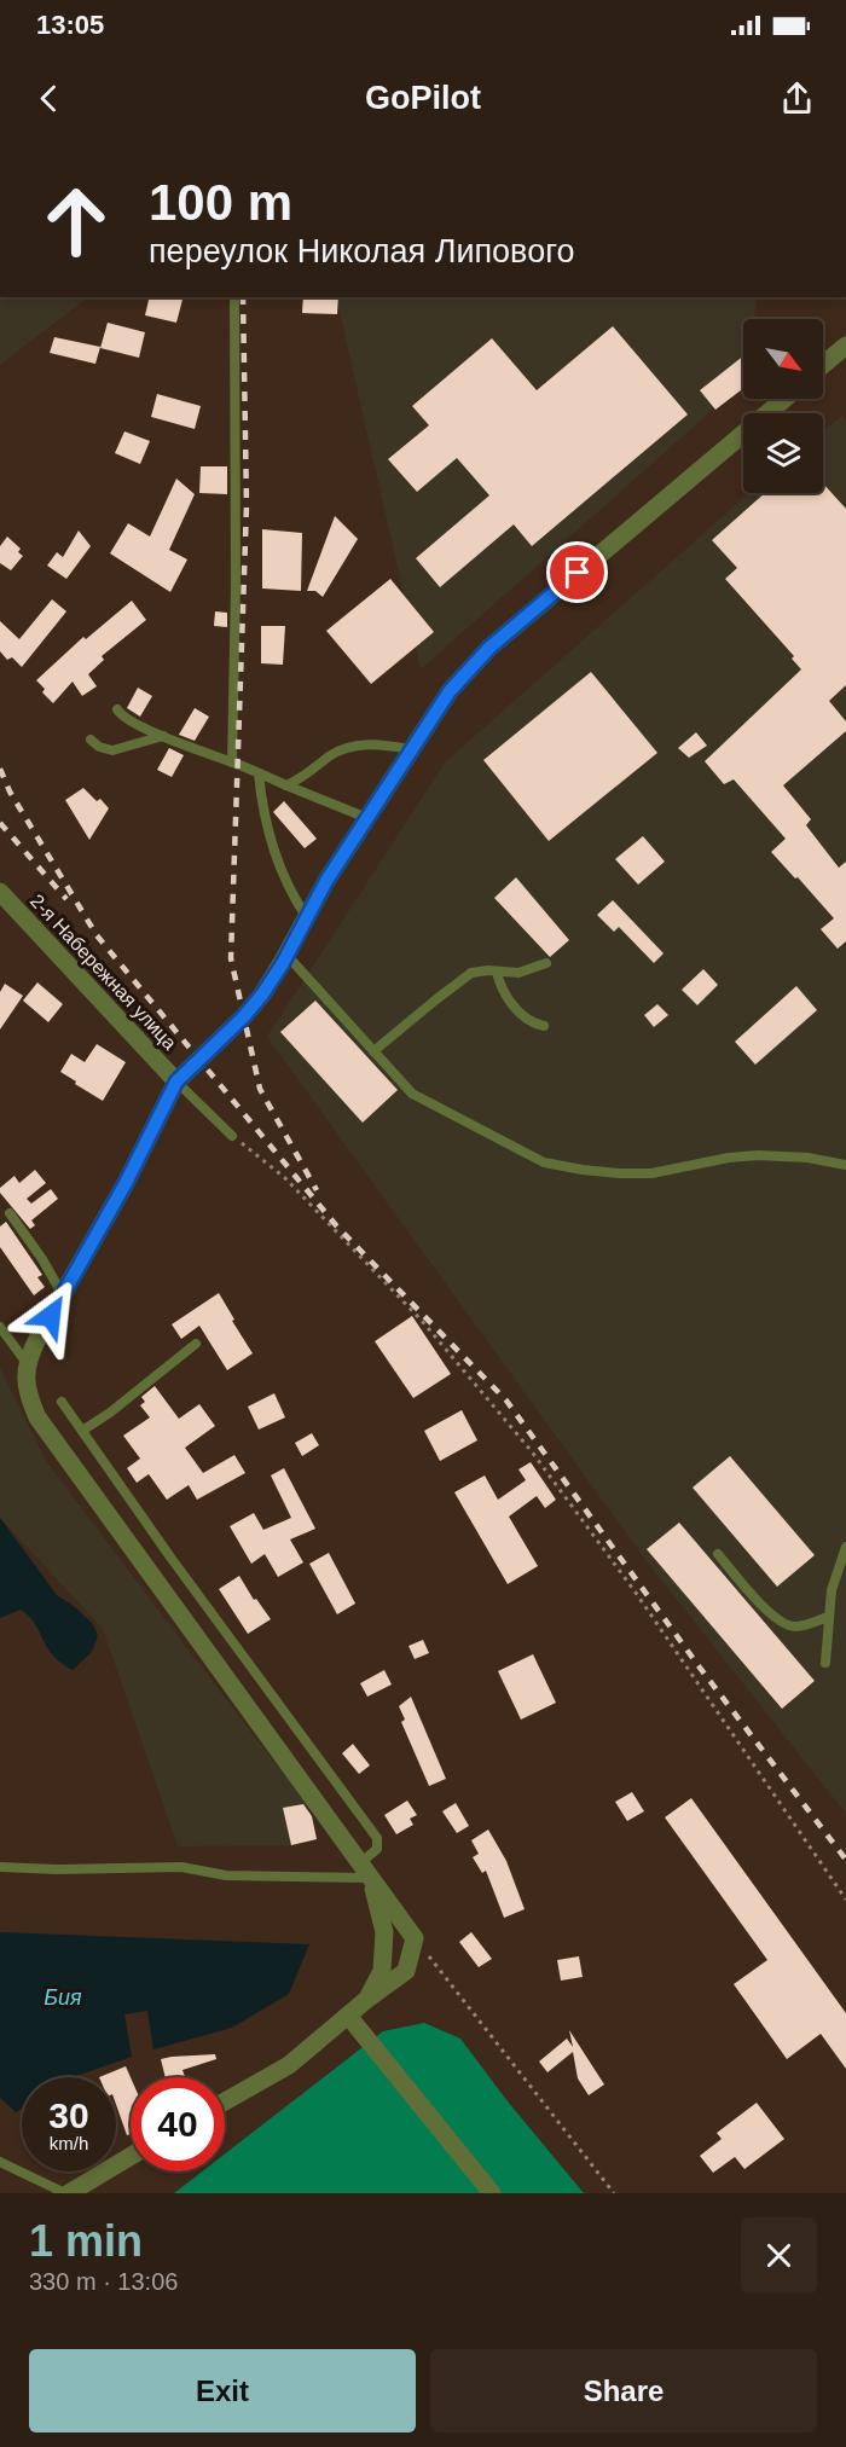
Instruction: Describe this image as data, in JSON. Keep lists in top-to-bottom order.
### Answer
{
  "streets": {
    "street": ["2-я Набережная улица"]
  },
  "water": ["Бия"],
  "north": "bottom right",
  "page": {
    "status": "13:05",
    "header": "GoPilot",
    "turn": ["100 m", "переулок Николая Липового"],
    "speed": "30 km/h",
    "limit": "40",
    "heading": ["1 min", "330 m · 13:06"],
    "buttons": ["Exit", "Share"]
  }
}
